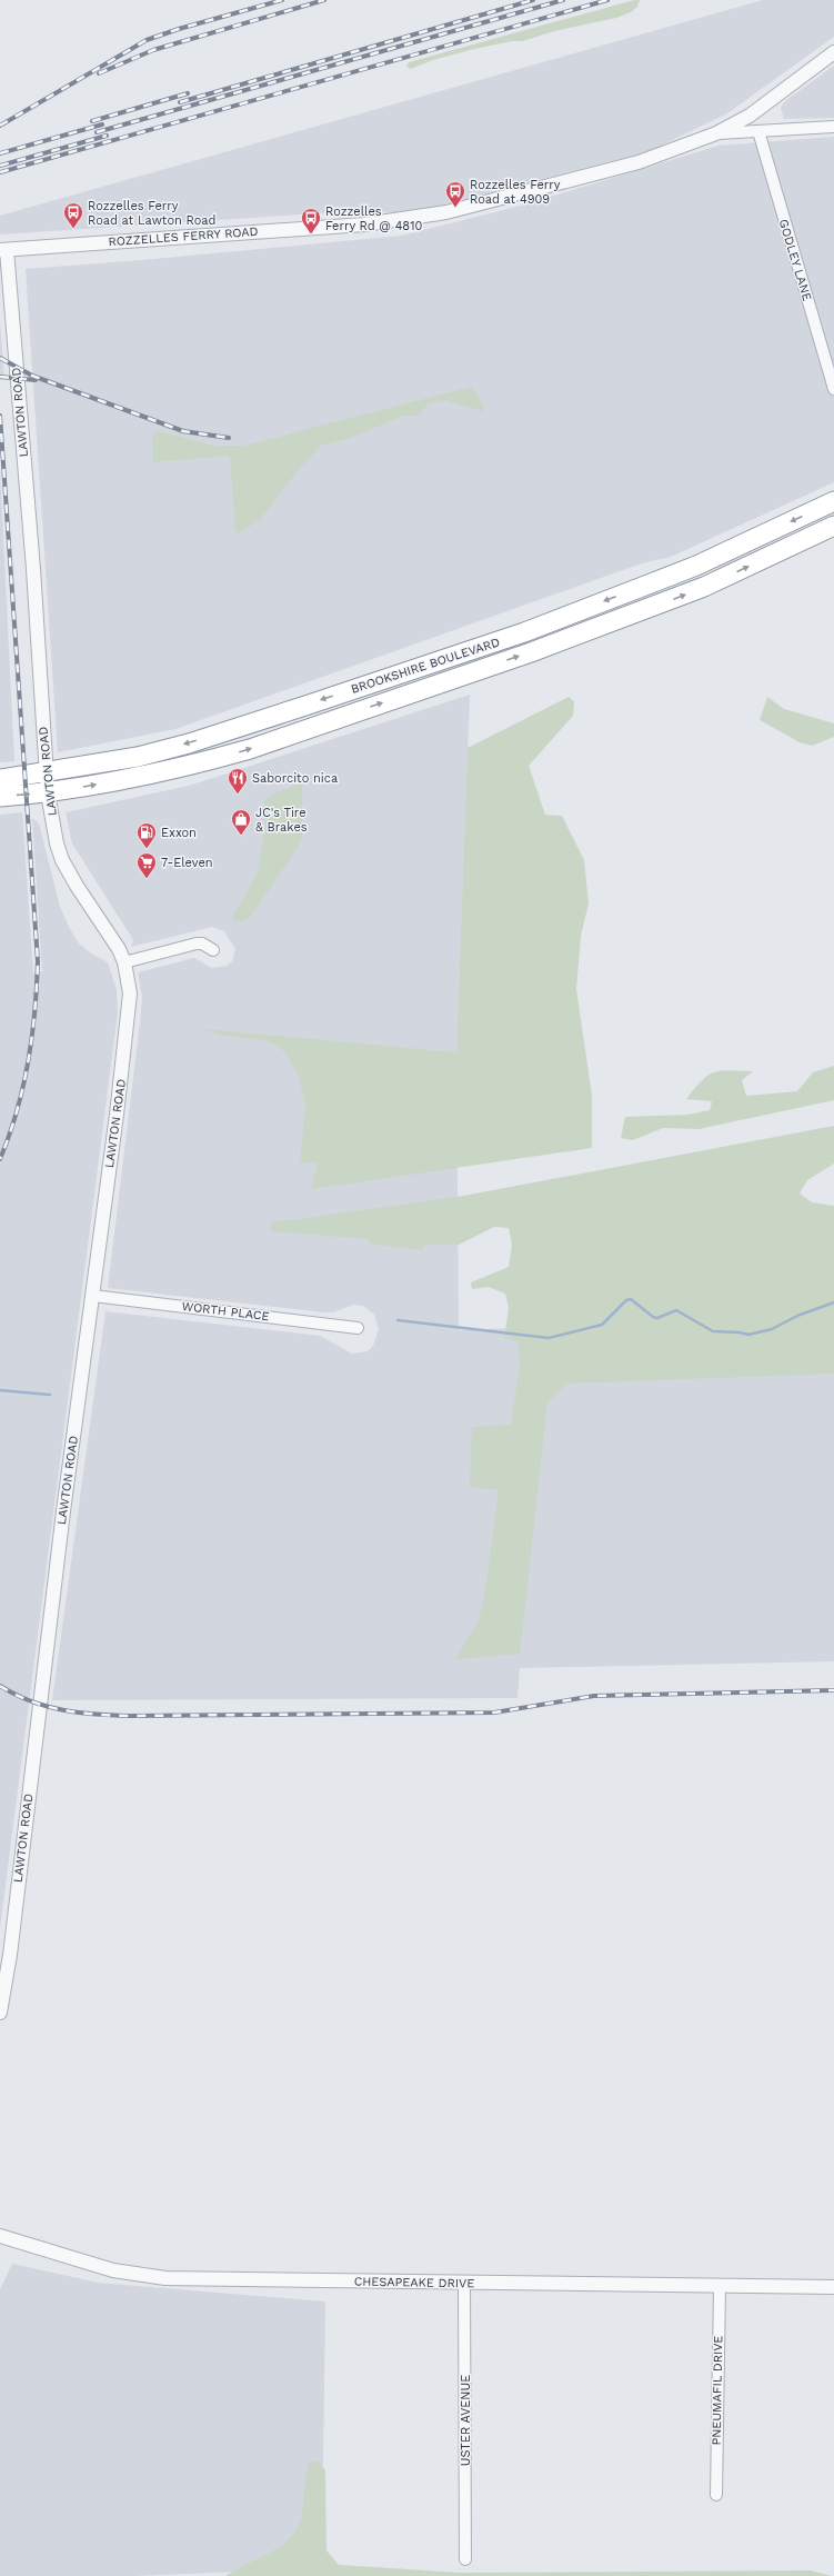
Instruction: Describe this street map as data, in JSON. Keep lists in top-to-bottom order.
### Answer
{
  "streets": {
    "highway": ["BROOKSHIRE BOULEVARD"],
    "street": [
      "ROZZELLES FERRY ROAD",
      "GODLEY LANE",
      "LAWTON ROAD",
      "WORTH PLACE",
      "CHESAPEAKE DRIVE",
      "PNEUMAFIL DRIVE",
      "USTER AVENUE"
    ]
  },
  "crossings": [
    ["ROZZELLES FERRY ROAD", "LAWTON ROAD"],
    ["LAWTON ROAD", "BROOKSHIRE BOULEVARD"],
    ["LAWTON ROAD", "WORTH PLACE"],
    ["CHESAPEAKE DRIVE", "PNEUMAFIL DRIVE"],
    ["CHESAPEAKE DRIVE", "USTER AVENUE"]
  ],
  "places": {
    "bus stop": ["Rozzelles Ferry Road at 4909", "Rozzelles Ferry Road at Lawton Road", "Rozzelles Ferry Rd @ 4810"],
    "restaurant": ["Saborcito nica"],
    "shop": ["JC's Tire & Brakes"],
    "fuel station": ["Exxon"],
    "supermarket": ["7-Eleven"]
  }
}
